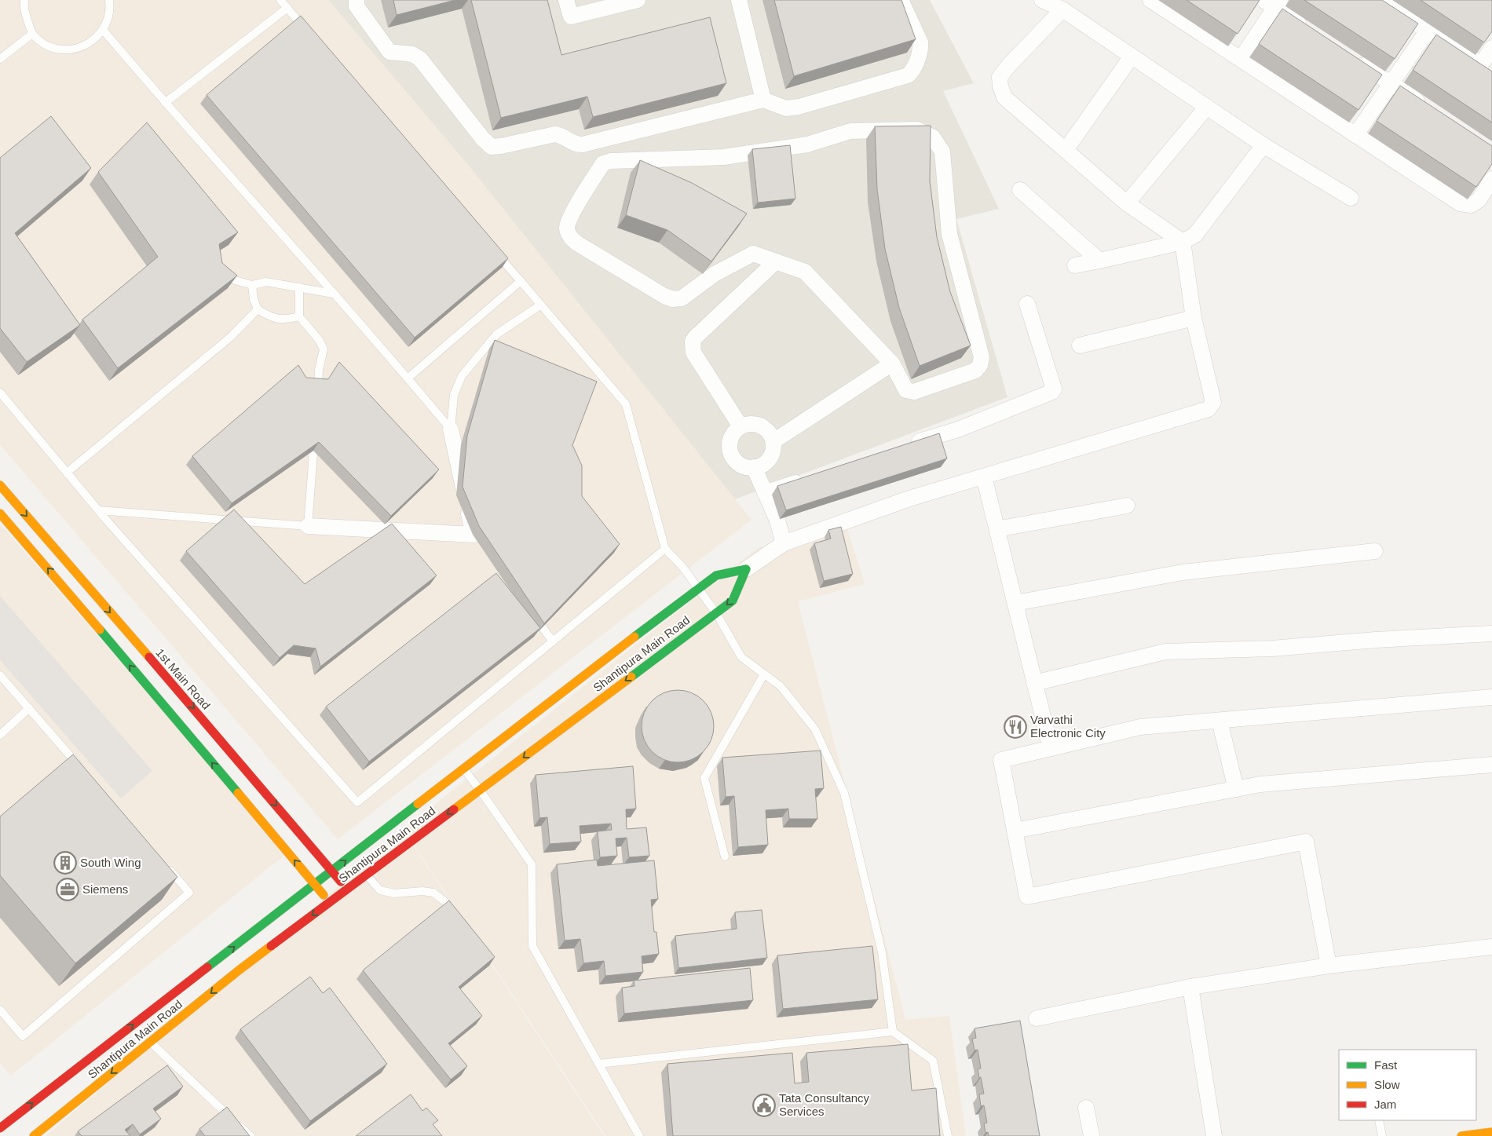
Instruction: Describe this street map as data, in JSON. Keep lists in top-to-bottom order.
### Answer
{
  "streets": {
    "street": ["Shantipura Main Road", "1st Main Road"]
  },
  "crossings": [
    ["Shantipura Main Road", "1st Main Road"]
  ],
  "places": {
    "restaurant": ["Varvathi Electronic City"],
    "building": ["South Wing"],
    "office": ["Siemens"],
    "public building": ["Tata Consultancy Services"]
  },
  "legend": ["Fast", "Slow", "Jam"]
}
